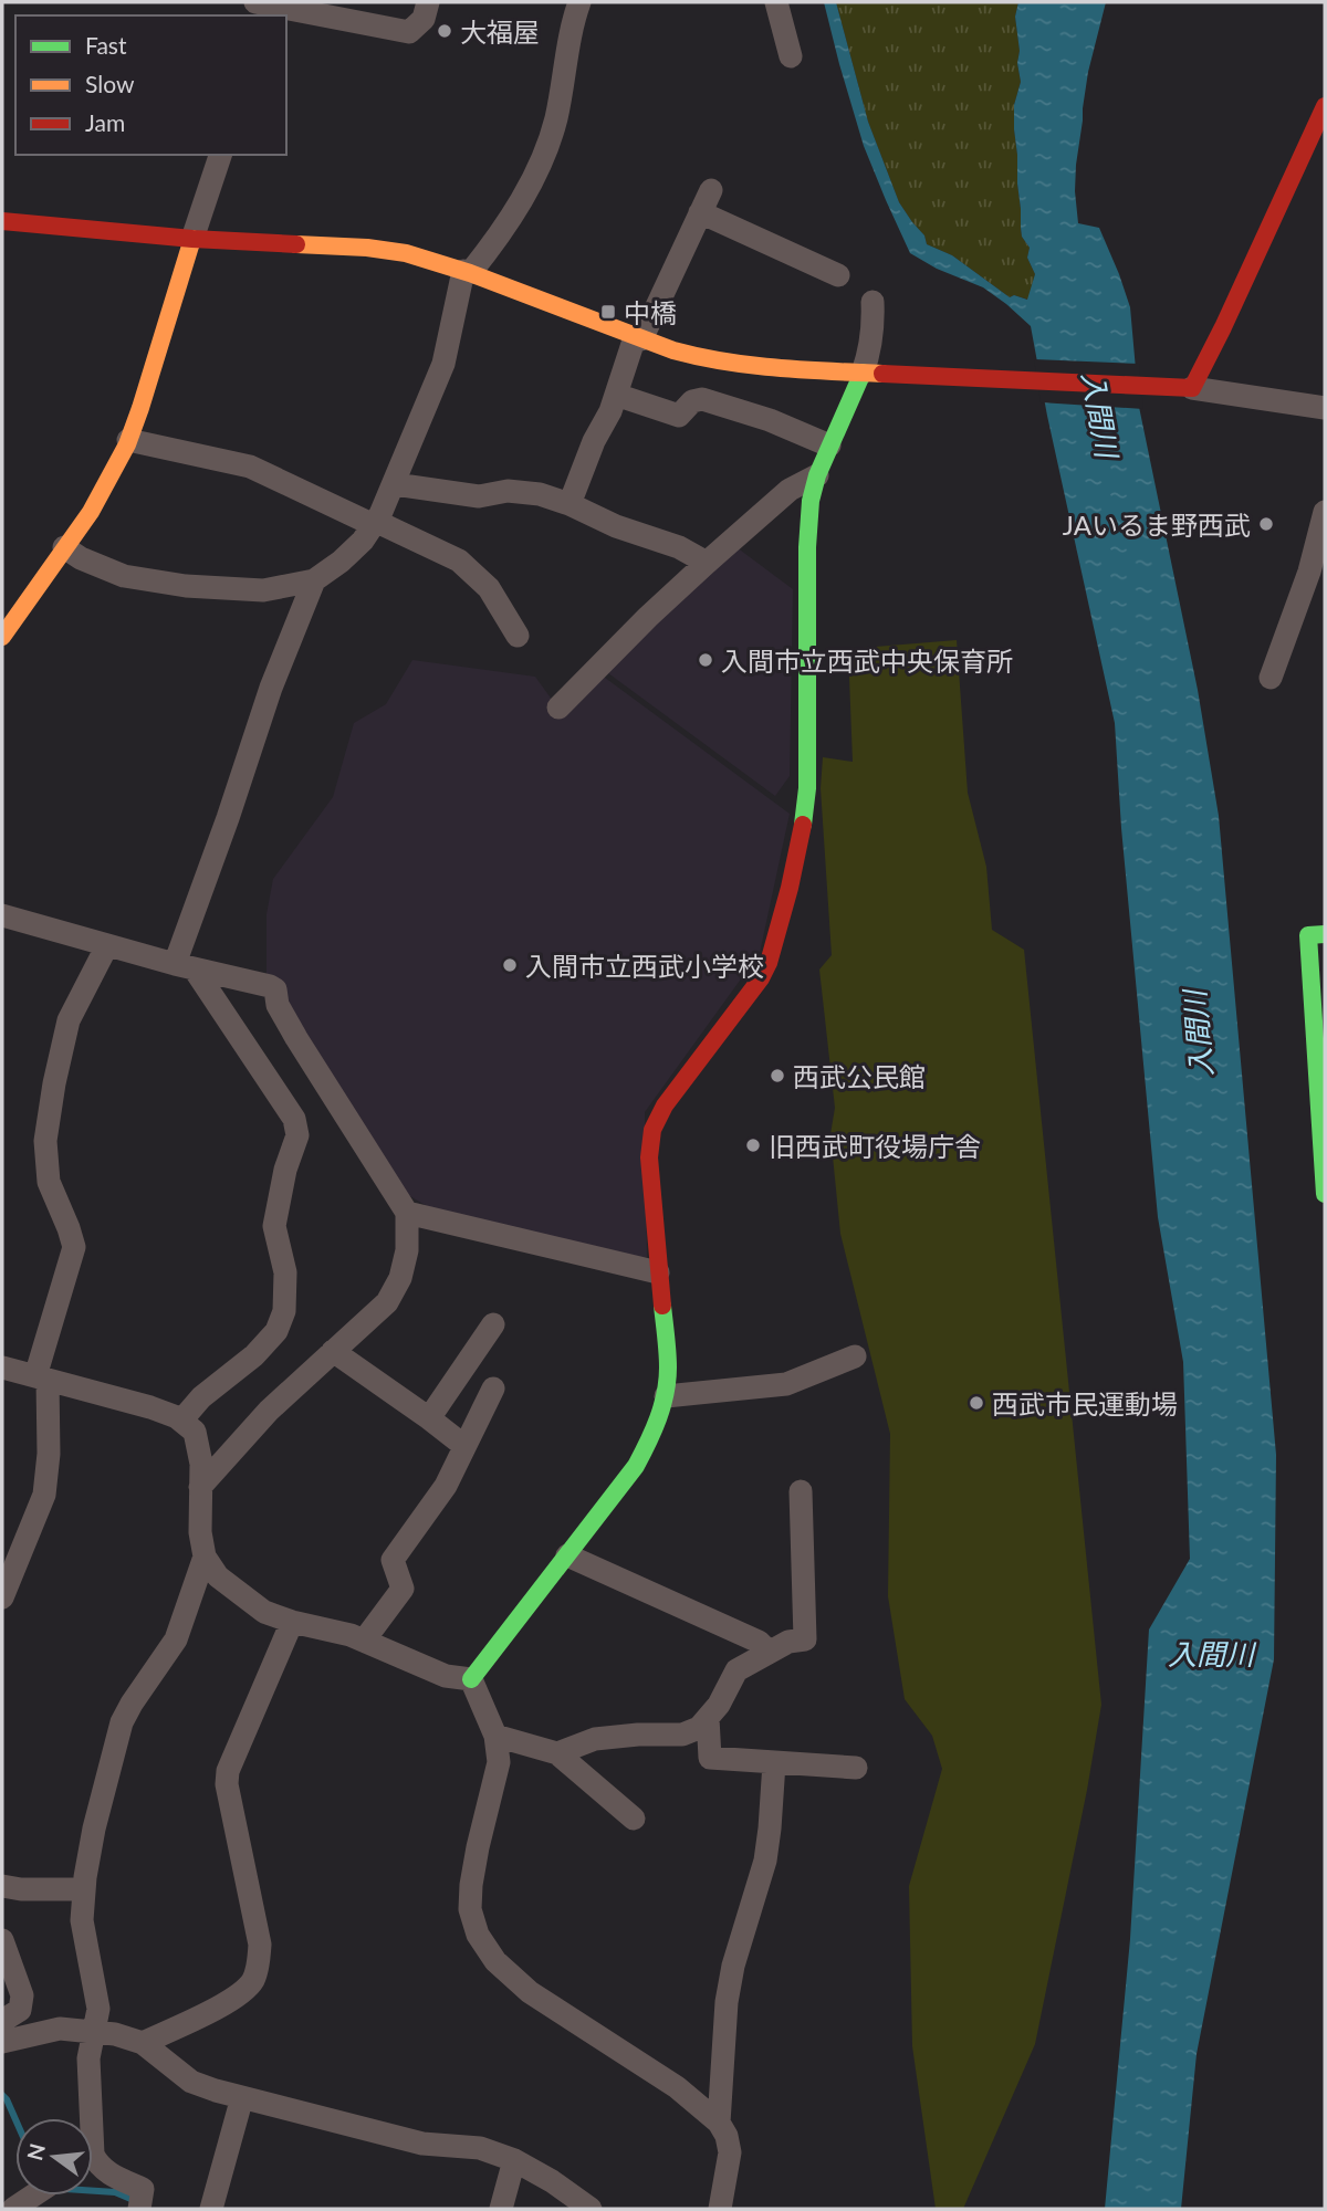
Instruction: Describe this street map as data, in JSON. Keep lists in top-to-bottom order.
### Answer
{
  "water": ["入間川"],
  "places": {
    "other": [
      "大福屋",
      "JAいるま野西武",
      "入間市立西武中央保育所",
      "入間市立西武小学校",
      "西武公民館",
      "旧西武町役場庁舎",
      "西武市民運動場"
    ],
    "transit": ["中橋"]
  },
  "legend": ["Fast", "Slow", "Jam"],
  "north": "left"
}
